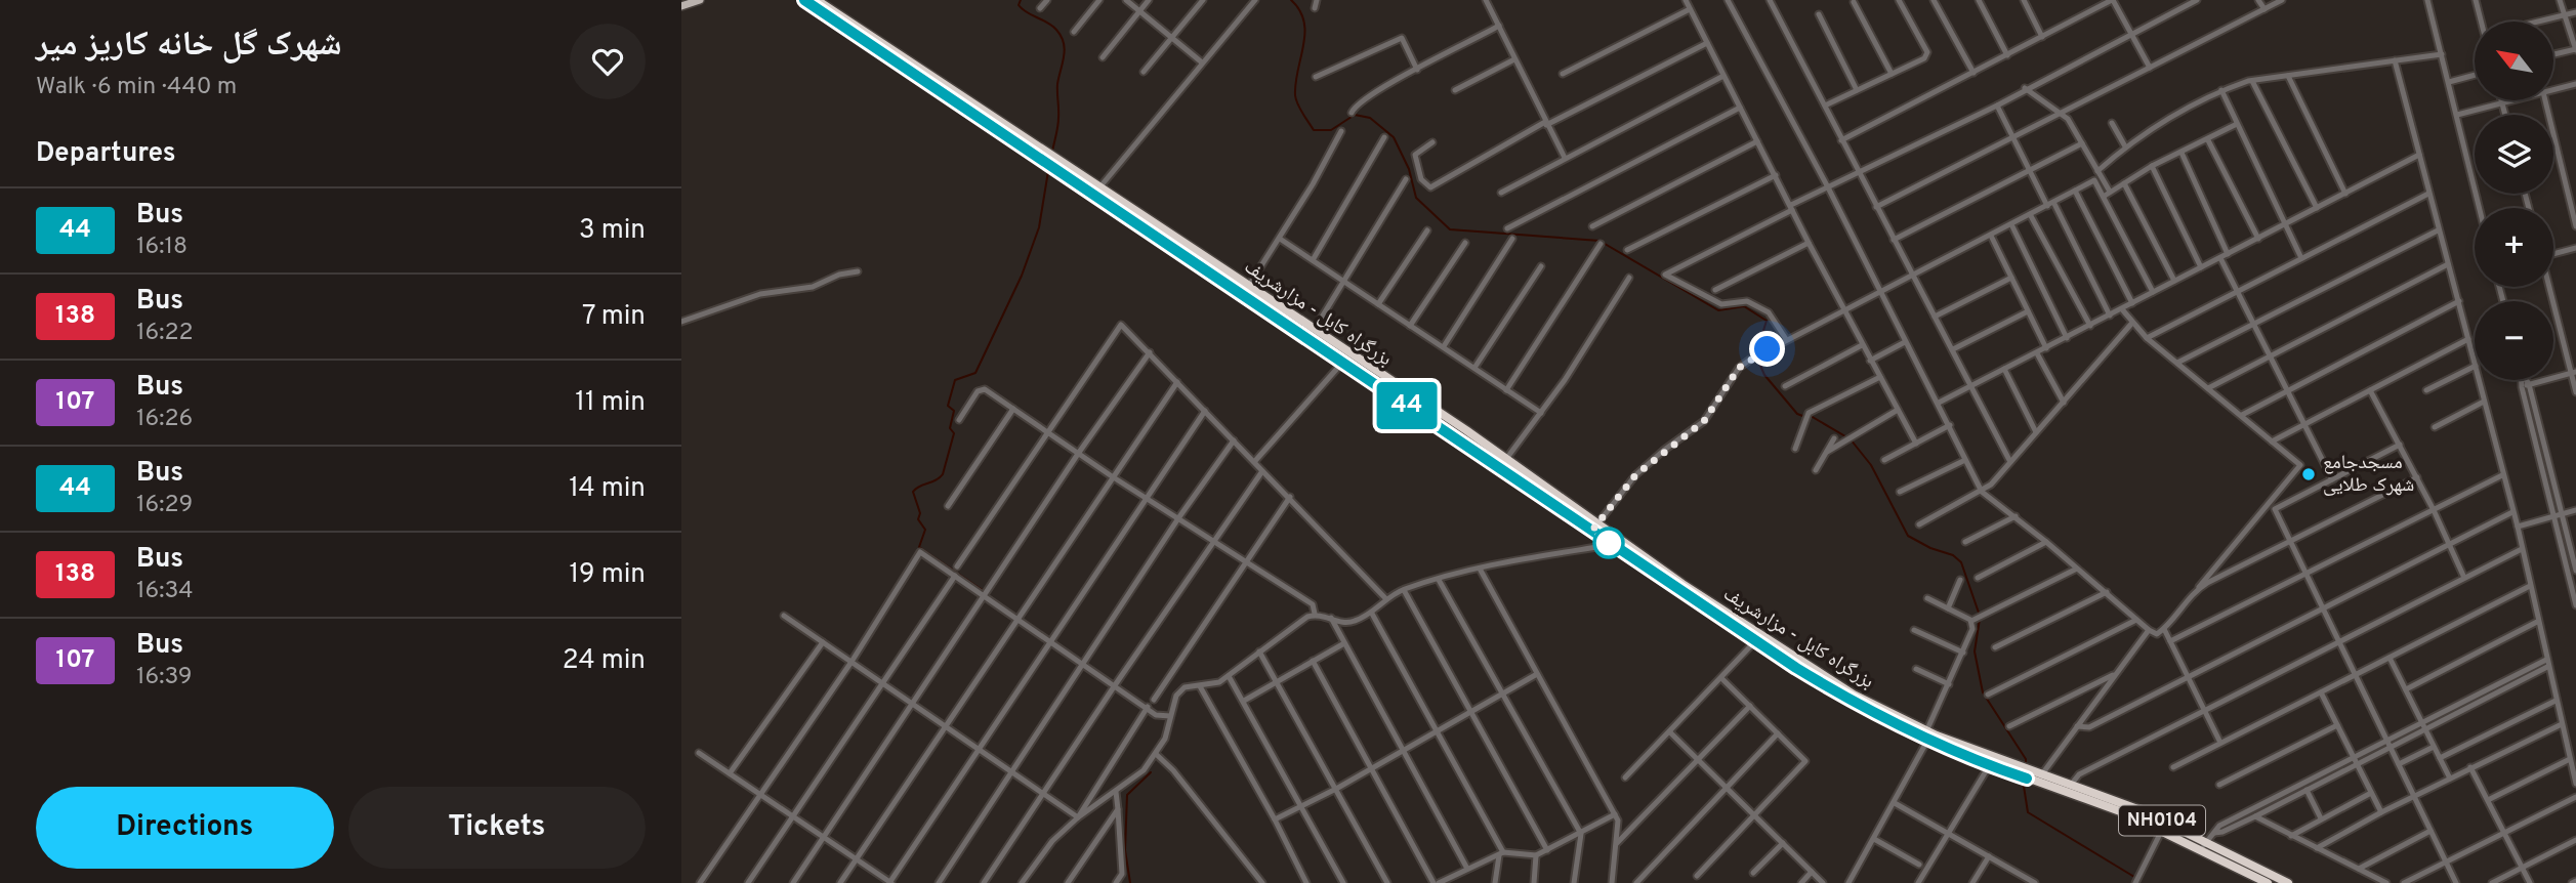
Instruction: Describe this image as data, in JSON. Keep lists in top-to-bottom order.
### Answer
{
  "streets": {
    "highway": ["بزرگراه کابل - مزارشریف", "NH0104"]
  },
  "crossings": [
    ["بزرگراه کابل - مزارشریف", "NH0104"]
  ],
  "places": ["مسجدجامع شهرک طلایی"],
  "lines": ["bus line 44"],
  "north": "top left",
  "page": {
    "heading": [
      ["شهرک گل خانه کاریز میر", "Walk · 6 min · 440 m"],
      "Departures"
    ],
    "on_map": "44",
    "map_buttons": ["+", "−"],
    "list": [
      {
        "mark": "44",
        "name": "Bus",
        "note": "16:18",
        "value": "3 min"
      },
      {
        "mark": "138",
        "name": "Bus",
        "note": "16:22",
        "value": "7 min"
      },
      {
        "mark": "107",
        "name": "Bus",
        "note": "16:26",
        "value": "11 min"
      },
      {
        "mark": "44",
        "name": "Bus",
        "note": "16:29",
        "value": "14 min"
      },
      {
        "mark": "138",
        "name": "Bus",
        "note": "16:34",
        "value": "19 min"
      },
      {
        "mark": "107",
        "name": "Bus",
        "note": "16:39",
        "value": "24 min"
      }
    ],
    "buttons": ["Directions", "Tickets"]
  }
}
